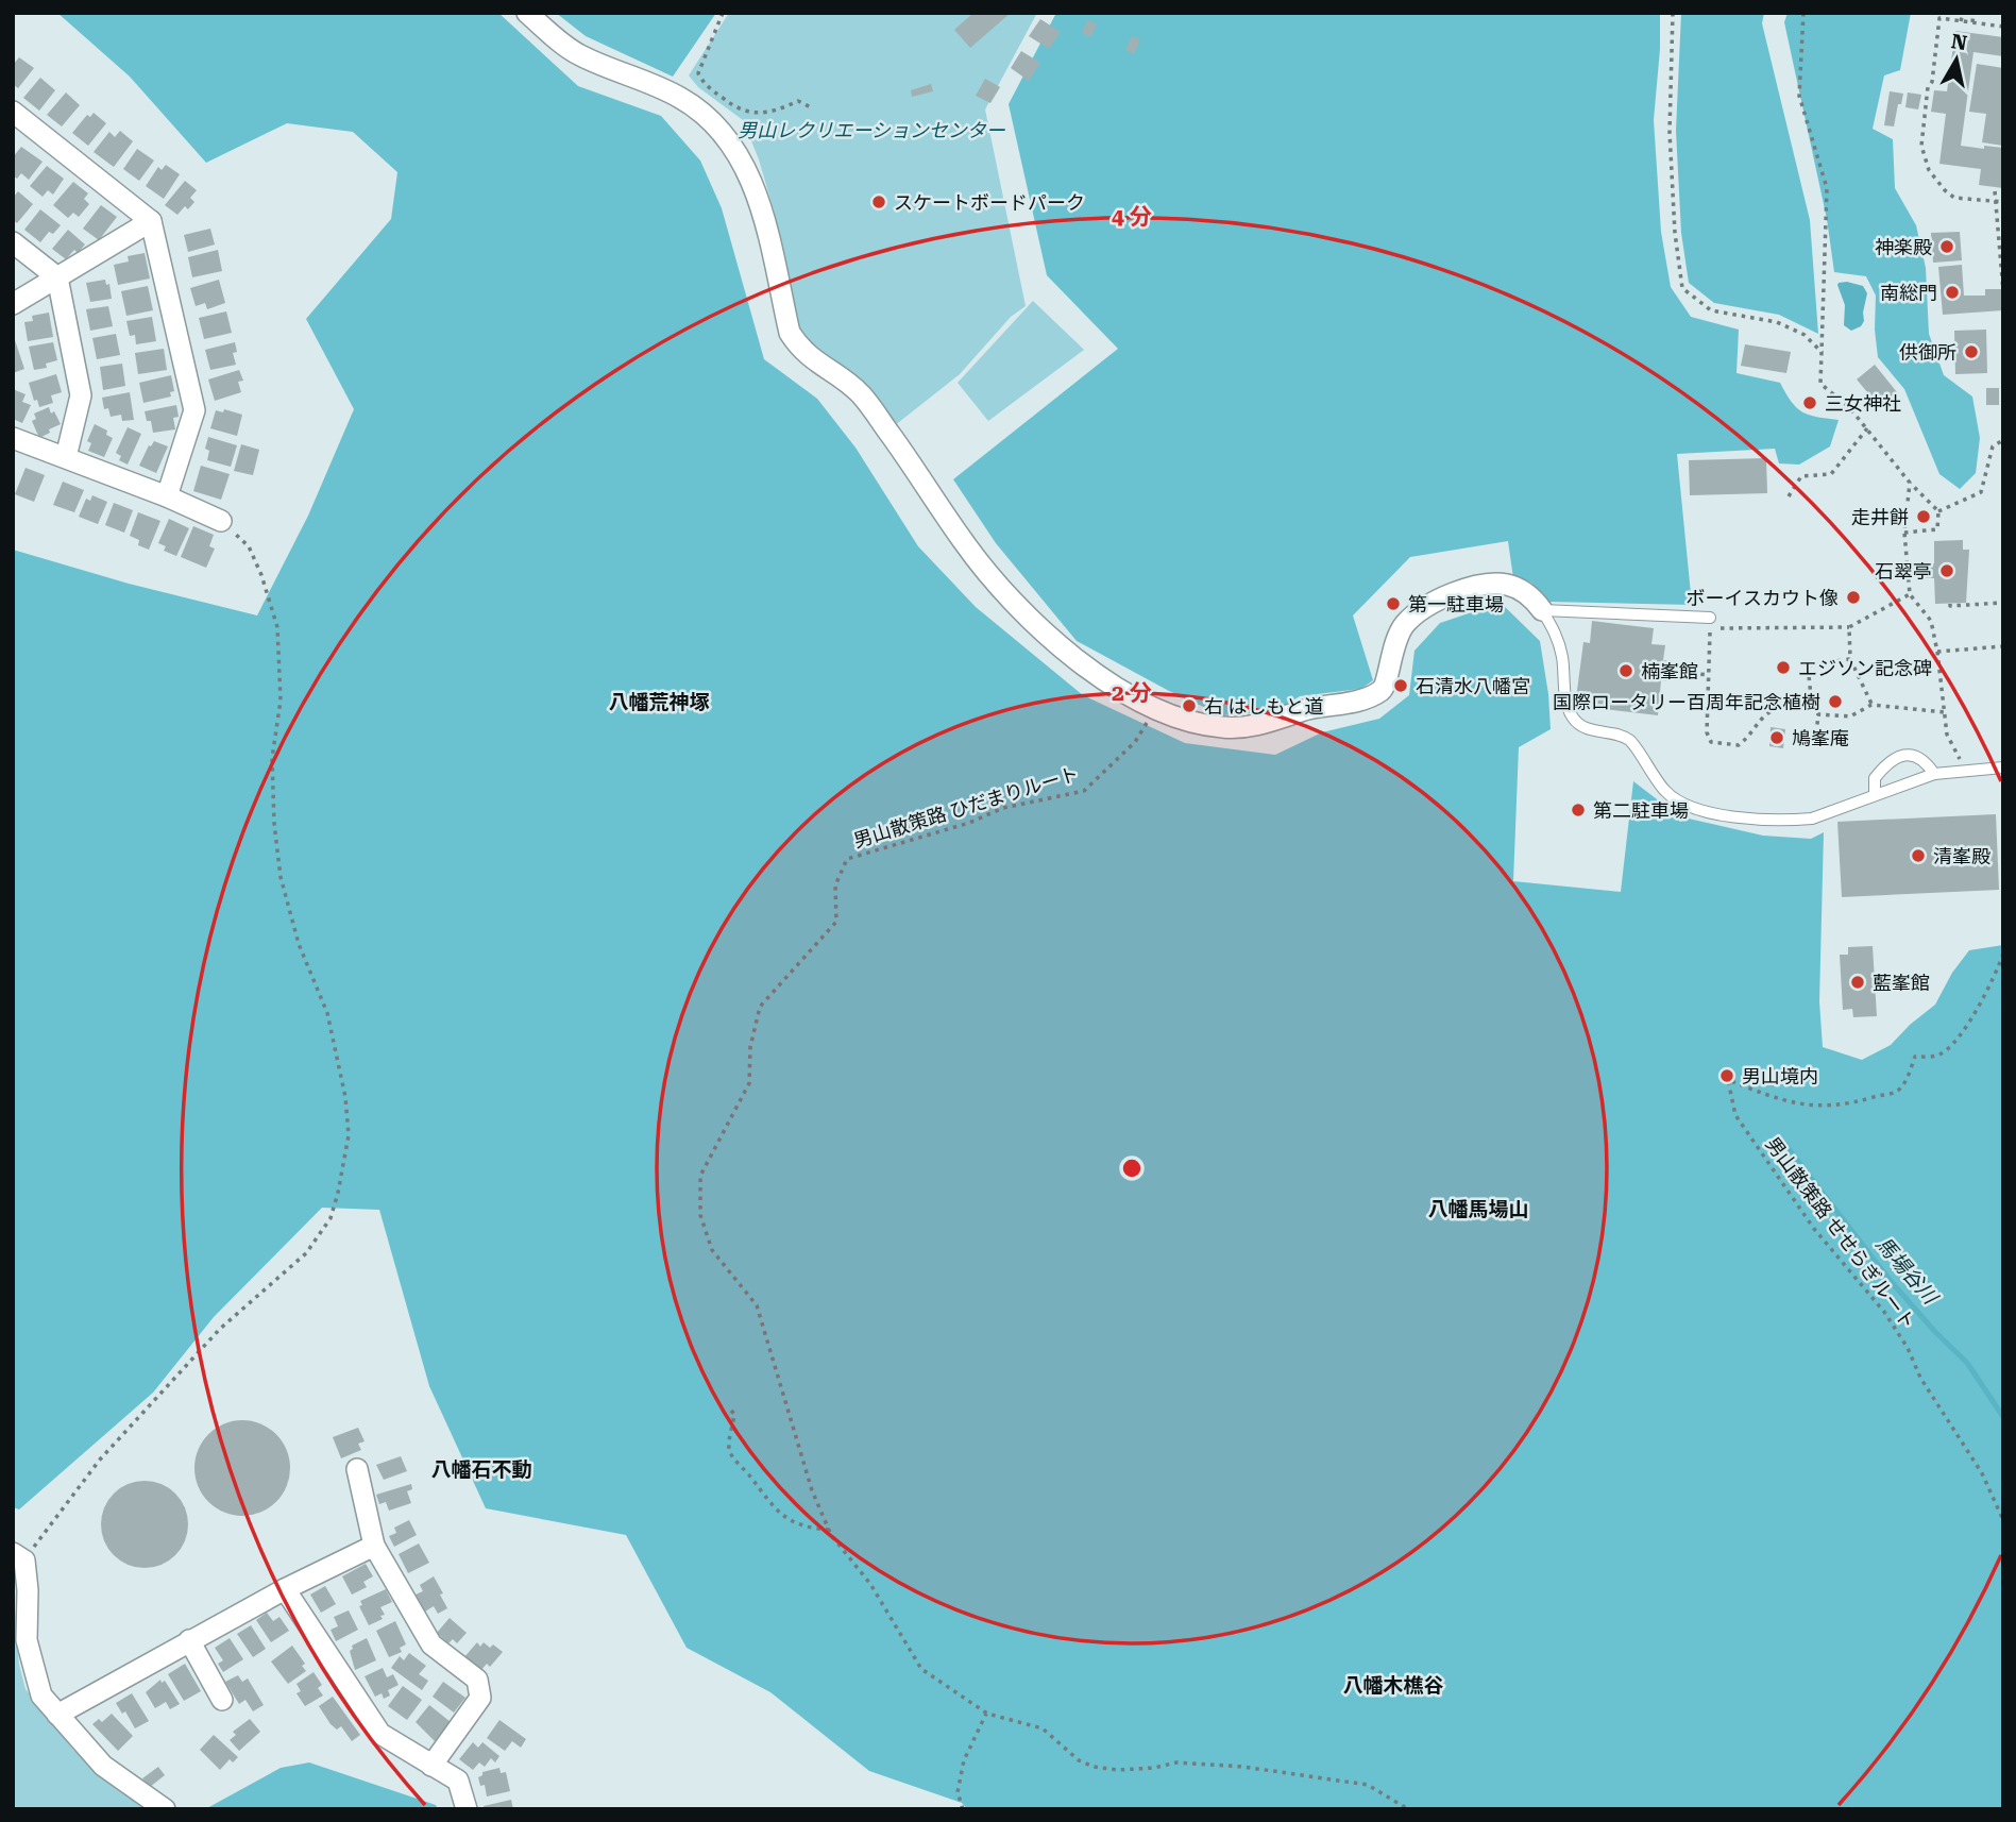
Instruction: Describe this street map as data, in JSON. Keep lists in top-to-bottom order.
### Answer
{
  "streets": {
    "path": ["男山散策路 ひだまりルート", "男山散策路 せせらぎルート"]
  },
  "districts": [
    "八幡荒神塚",
    "八幡馬場山",
    "八幡石不動",
    "八幡木樵谷"
  ],
  "water": ["馬場谷川"],
  "parks": ["男山レクリエーションセンター"],
  "places": [
    "スケートボードパーク",
    "神楽殿",
    "南総門",
    "供御所",
    "三女神社",
    "走井餅",
    "石翠亭",
    "ボーイスカウト像",
    "第一駐車場",
    "エジソン記念碑",
    "楠峯館",
    "石清水八幡宮",
    "国際ロータリー百周年記念植樹",
    "右 はしもと道",
    "鳩峯庵",
    "第二駐車場",
    "清峯殿",
    "藍峯館",
    "男山境内"
  ],
  "north": "top",
  "rings": ["4 分", "2 分"]
}
